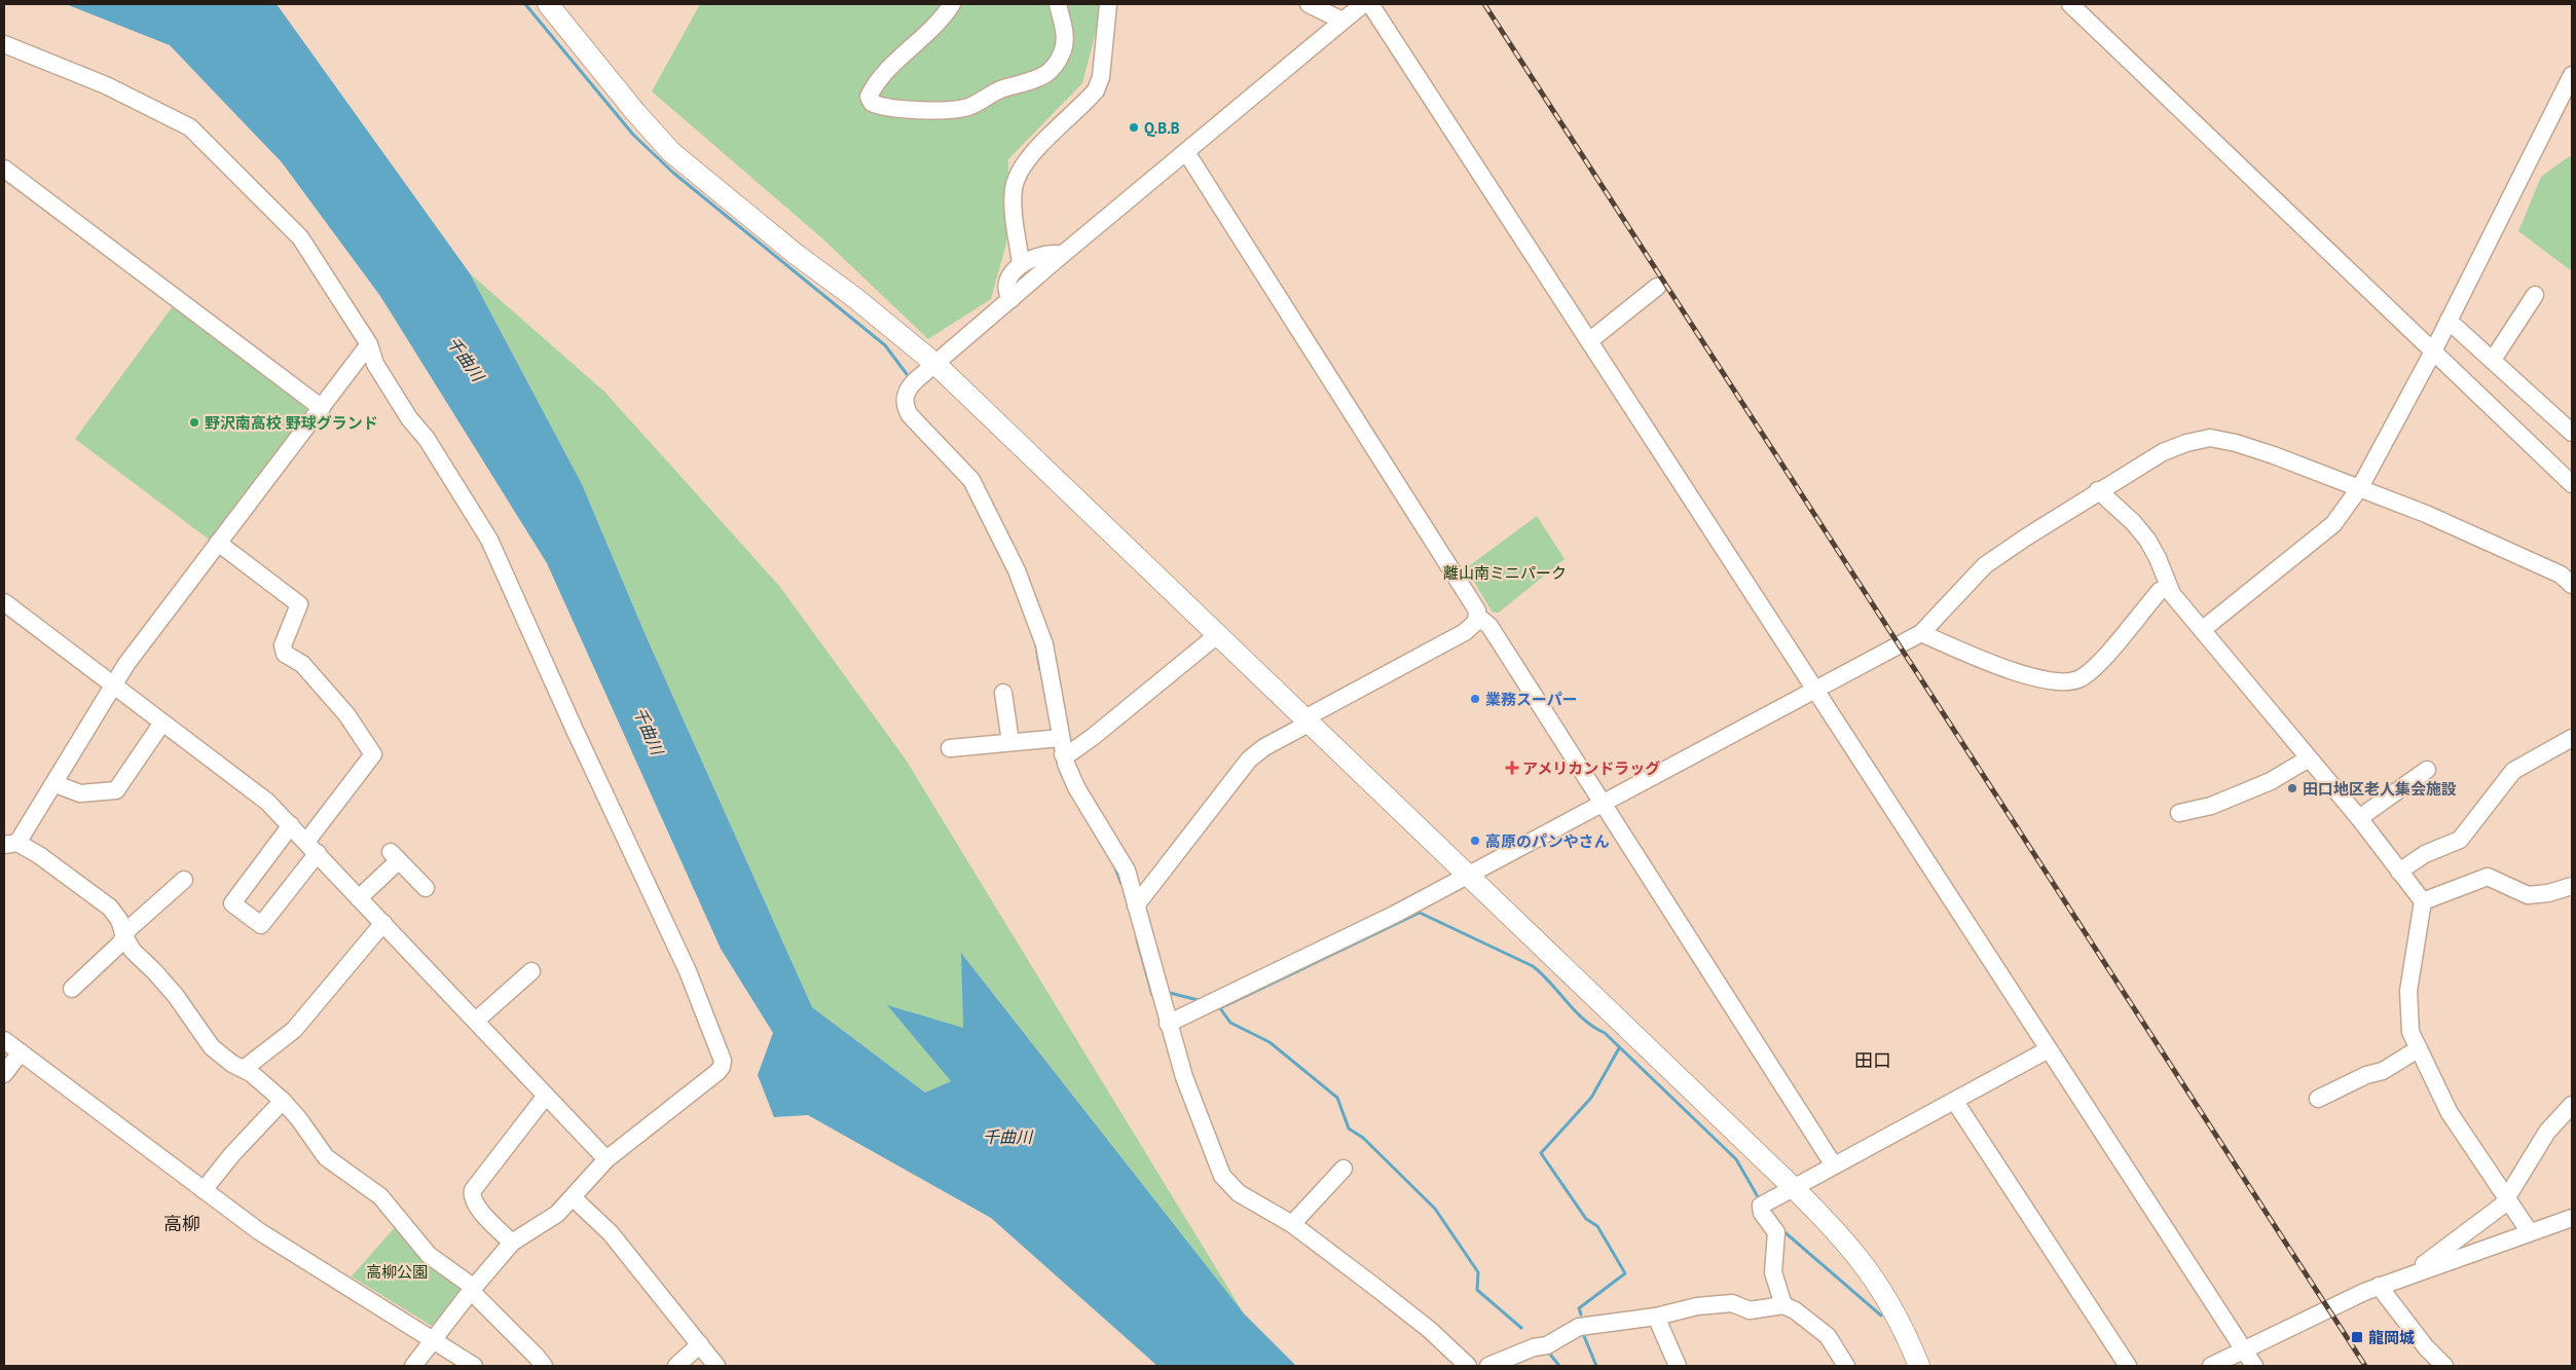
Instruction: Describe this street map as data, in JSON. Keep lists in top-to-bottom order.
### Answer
{
  "districts": ["田口", "高柳"],
  "water": ["千曲川"],
  "parks": ["離山南ミニパーク", "高柳公園"],
  "places": {
    "other": [
      "Q.B.B",
      "野沢南高校 野球グランド",
      "業務スーパー",
      "田口地区老人集会施設",
      "高原のパンやさん"
    ],
    "health": ["アメリカンドラッグ"],
    "transit": ["龍岡城"]
  }
}
